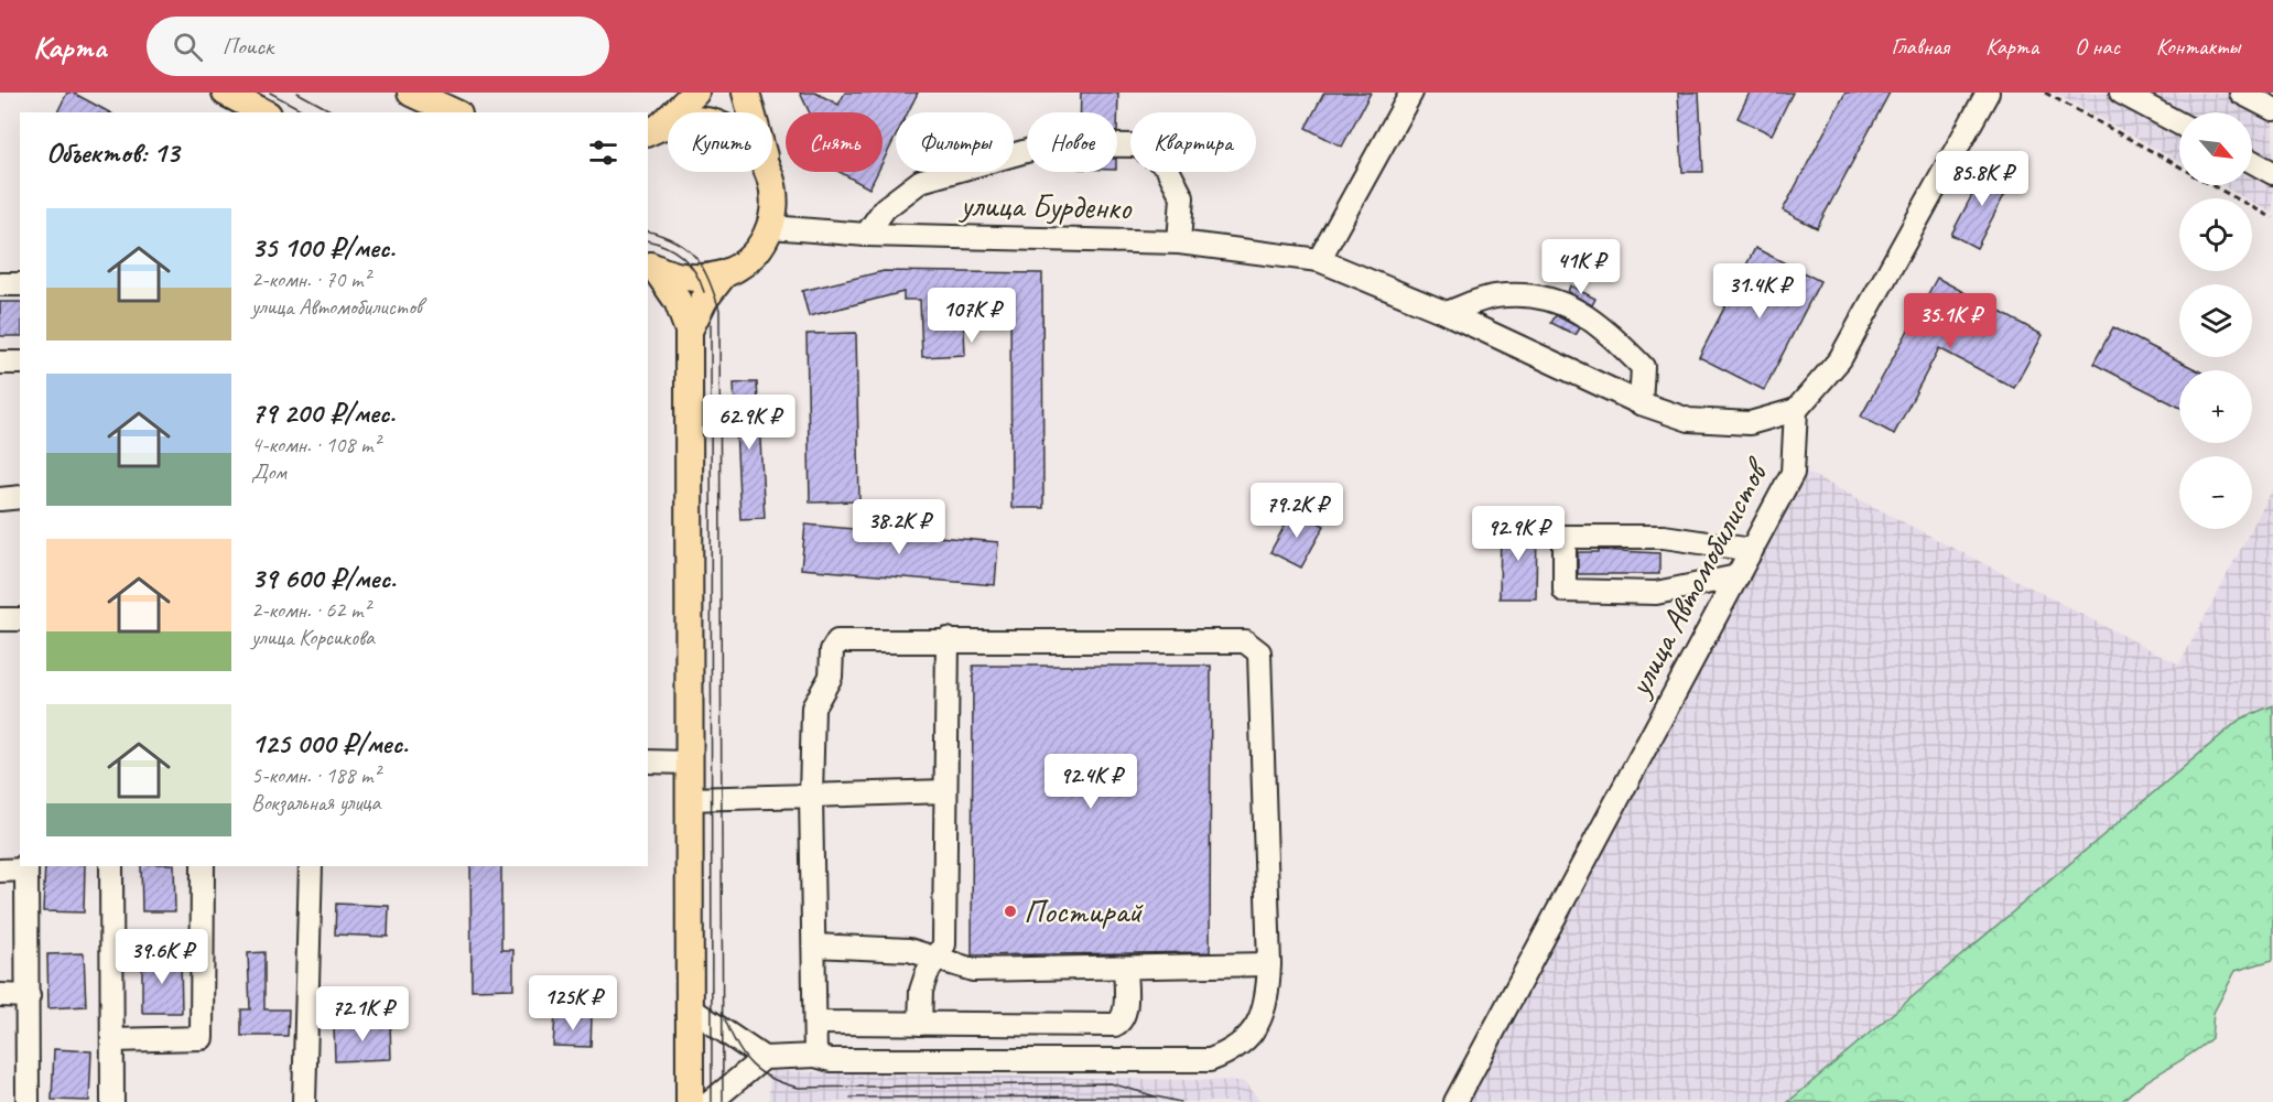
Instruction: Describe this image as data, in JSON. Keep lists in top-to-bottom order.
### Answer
{
  "streets": {
    "street": ["улица Бурденко", "улица Автомобилистов"]
  },
  "crossings": [
    ["улица Бурденко", "улица Автомобилистов"]
  ],
  "places": ["Постирай"],
  "north": "bottom right",
  "page": {
    "header": "Карта",
    "search": "Поиск",
    "nav": [
      "Главная",
      "Карта",
      "О нас",
      "Контакты"
    ],
    "map_buttons": ["+", "−"],
    "chip": [
      "Купить",
      "Снять",
      "Фильтры",
      "Новое",
      "Квартира"
    ],
    "heading": "Объектов: 13",
    "price": [
      "85.8K ₽",
      "41K ₽",
      "31.4K ₽",
      "107K ₽",
      "35.1K ₽",
      "62.9K ₽",
      "79.2K ₽",
      "38.2K ₽",
      "92.9K ₽",
      "92.4K ₽",
      "39.6K ₽",
      "125K ₽",
      "72.1K ₽"
    ],
    "list": [
      {
        "name": "35 100 ₽/мес.",
        "note": "2-комн. · 70 m² · улица Автомобилистов"
      },
      {
        "name": "79 200 ₽/мес.",
        "note": "4-комн. · 108 m² · Дом"
      },
      {
        "name": "39 600 ₽/мес.",
        "note": "2-комн. · 62 m² · улица Корсикова"
      },
      {
        "name": "125 000 ₽/мес.",
        "note": "5-комн. · 188 m² · Вокзальная улица"
      }
    ]
  }
}
